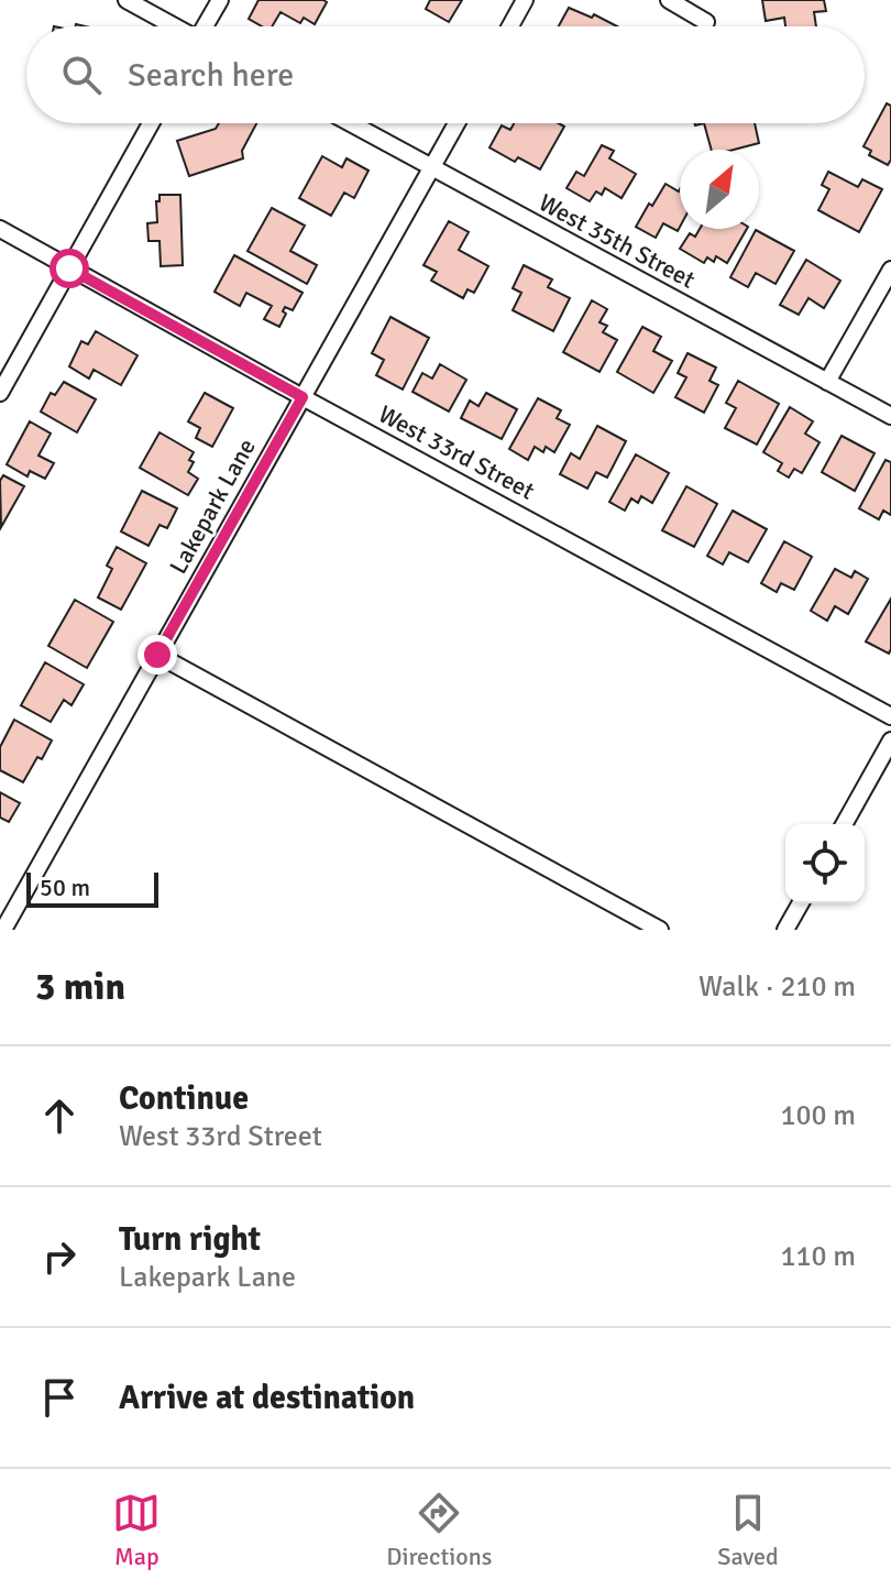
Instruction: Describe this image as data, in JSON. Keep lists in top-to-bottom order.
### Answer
{
  "streets": {
    "street": ["West 35th Street", "West 33rd Street", "Lakepark Lane"]
  },
  "crossings": [
    ["West 35th Street", "Lakepark Lane"],
    ["West 33rd Street", "Lakepark Lane"]
  ],
  "scale_bar": "50 m",
  "north": "top right",
  "page": {
    "search": "Search here",
    "scale": "50 m",
    "heading": ["3 min", "Walk · 210 m"],
    "list": [
      ["Continue", "West 33rd Street", "100 m"],
      ["Turn right", "Lakepark Lane", "110 m"],
      "Arrive at destination"
    ],
    "nav": ["Map", "Directions", "Saved"]
  }
}
